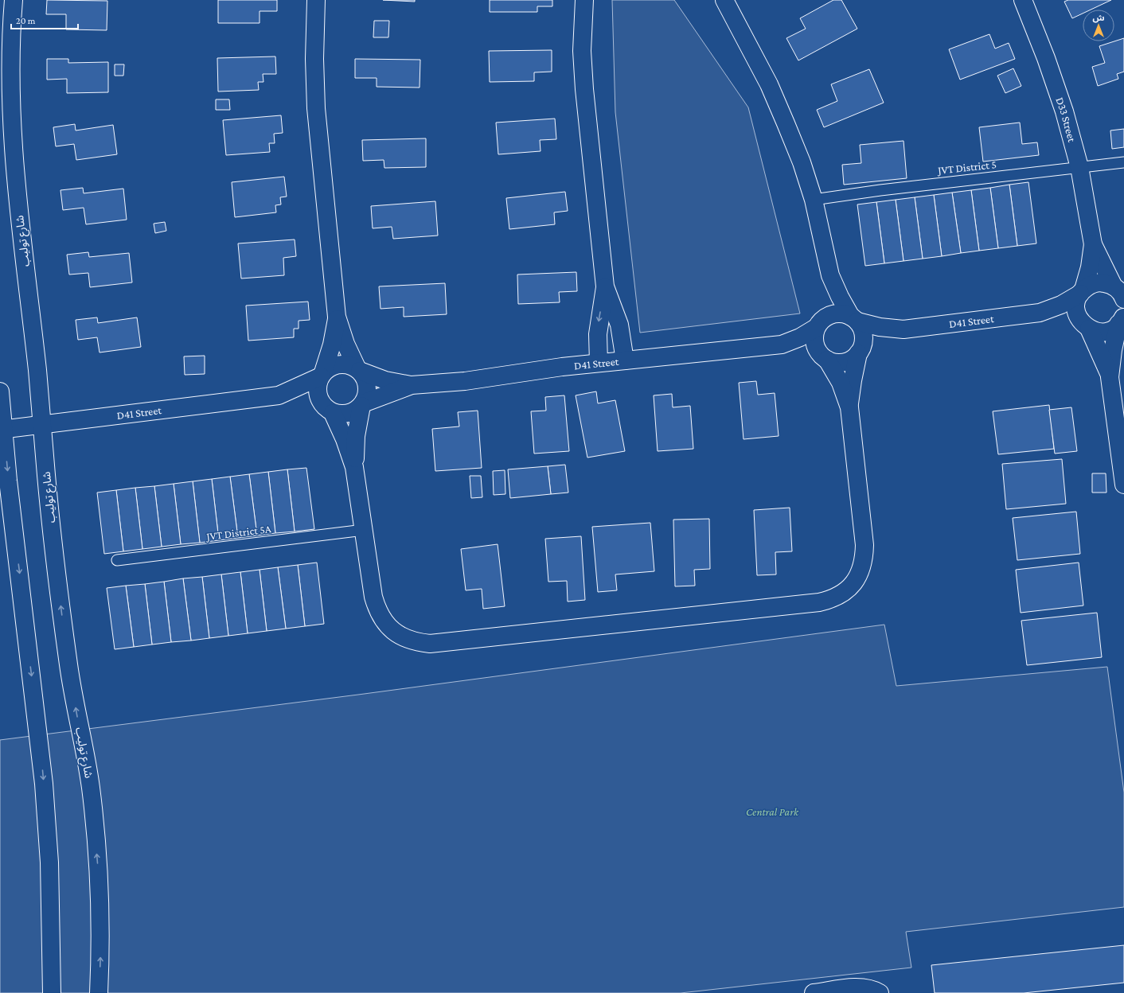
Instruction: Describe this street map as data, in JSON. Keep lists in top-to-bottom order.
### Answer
{
  "streets": {
    "street": ["D33 Street", "شارع توليب", "D41 Street"],
    "lane": ["JVT District 5", "JVT District 5A"]
  },
  "crossings": [
    ["D33 Street", "JVT District 5"],
    ["D33 Street", "D41 Street"],
    ["شارع توليب", "D41 Street"]
  ],
  "parks": ["Central Park"],
  "scale_bar": "20 m",
  "north": "top"
}
